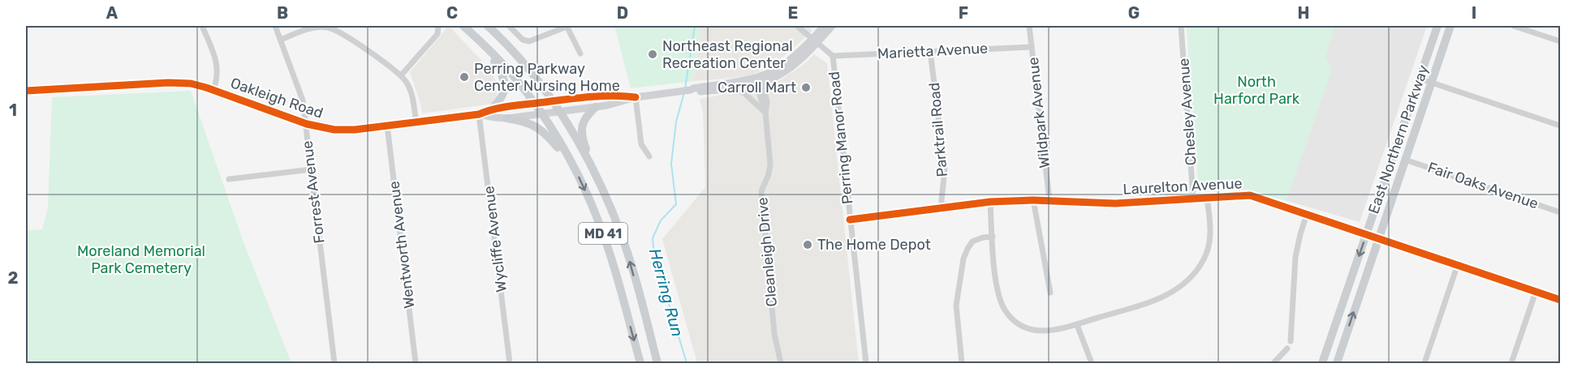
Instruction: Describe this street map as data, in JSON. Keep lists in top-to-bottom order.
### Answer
{
  "streets": {
    "main road": ["East Northern Parkway", "MD 41"],
    "street": [
      "Marietta Avenue",
      "Oakleigh Road",
      "Chesley Avenue",
      "Wildpark Avenue",
      "Parktrail Road",
      "Perring Manor Road",
      "Fair Oaks Avenue",
      "Laurelton Avenue",
      "Forrest Avenue",
      "Wycliffe Avenue",
      "Wentworth Avenue",
      "Cleanleigh Drive"
    ]
  },
  "crossings": [
    ["Marietta Avenue", "Wildpark Avenue"],
    ["Marietta Avenue", "Parktrail Road"],
    ["Marietta Avenue", "Perring Manor Road"],
    ["Oakleigh Road", "Forrest Avenue"],
    ["Oakleigh Road", "MD 41"],
    ["Oakleigh Road", "Wycliffe Avenue"],
    ["Oakleigh Road", "Wentworth Avenue"],
    ["Oakleigh Road", "Cleanleigh Drive"],
    ["Chesley Avenue", "Laurelton Avenue"],
    ["Wildpark Avenue", "Laurelton Avenue"],
    ["Parktrail Road", "Laurelton Avenue"],
    ["Perring Manor Road", "Laurelton Avenue"],
    ["East Northern Parkway", "Fair Oaks Avenue"],
    ["East Northern Parkway", "Laurelton Avenue"]
  ],
  "water": ["Herring Run"],
  "parks": ["North Harford Park", "Moreland Memorial Park Cemetery"],
  "places": [
    "Northeast Regional Recreation Center",
    "Perring Parkway Center Nursing Home",
    "Carroll Mart",
    "The Home Depot"
  ],
  "grid": {
    "columns": [
      "A",
      "B",
      "C",
      "D",
      "E",
      "F",
      "G",
      "H",
      "I"
    ],
    "rows": ["1", "2"]
  }
}
